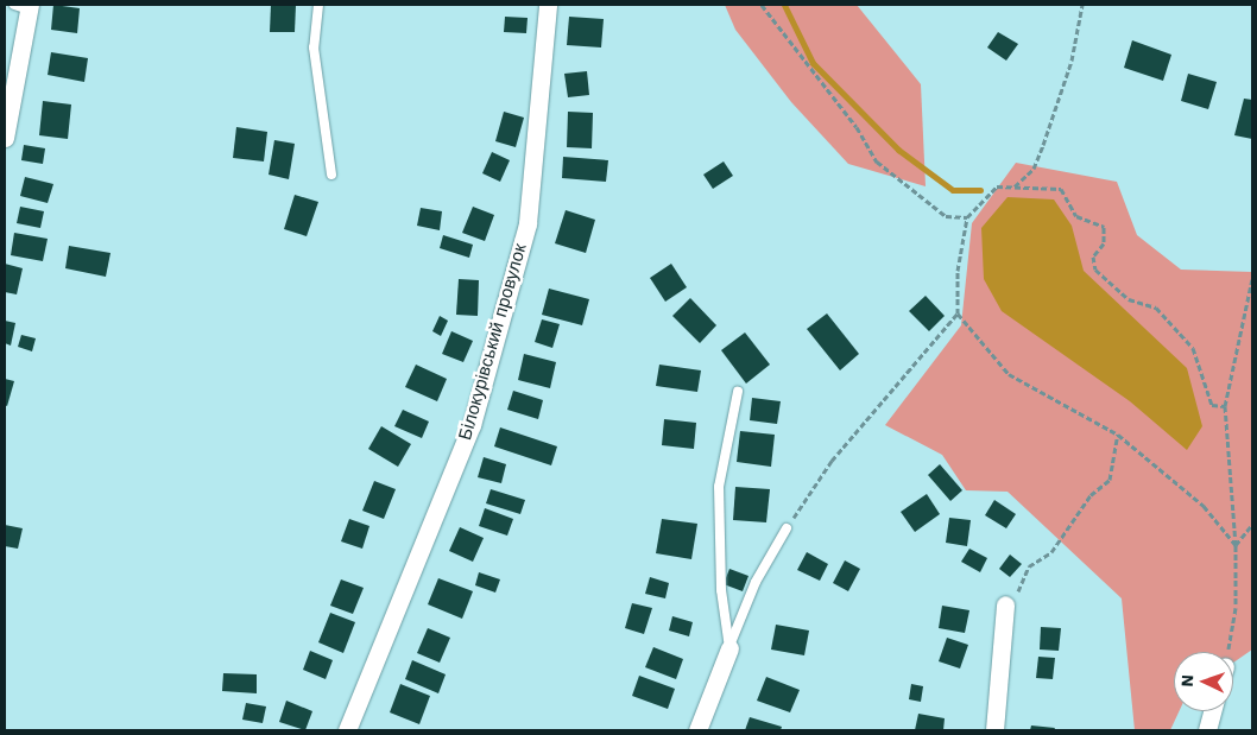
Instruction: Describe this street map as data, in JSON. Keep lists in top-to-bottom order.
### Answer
{
  "streets": {
    "street": ["Білокурівський провулок"]
  },
  "north": "left"
}
